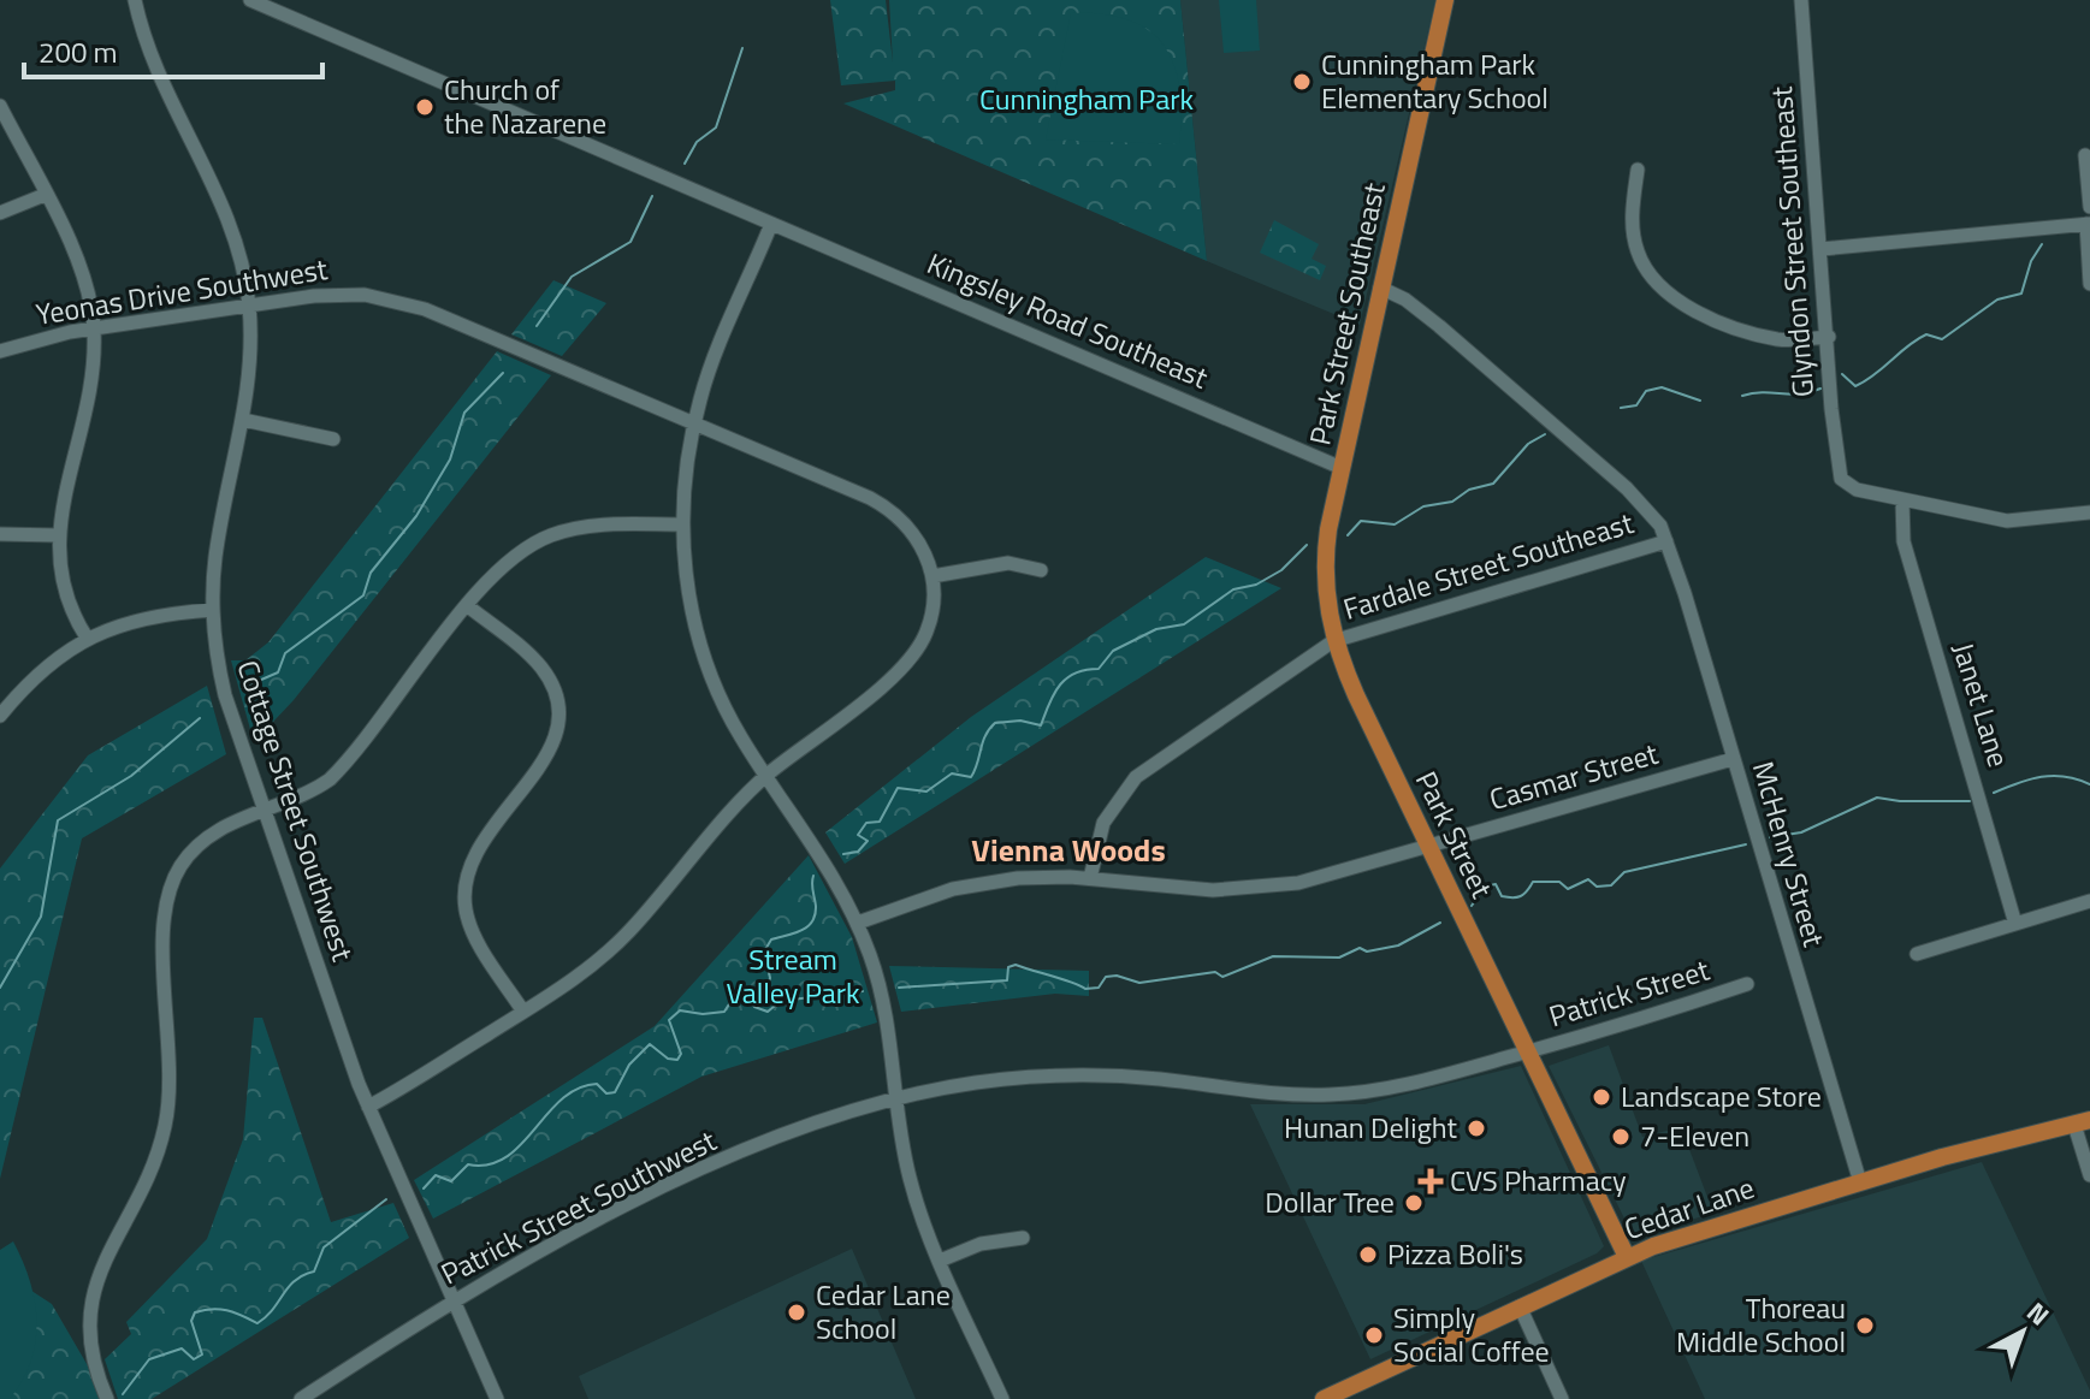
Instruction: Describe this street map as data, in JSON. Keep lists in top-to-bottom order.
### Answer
{
  "streets": {
    "main road": ["Park Street Southeast", "Park Street", "Cedar Lane"],
    "street": [
      "Glyndon Street Southeast",
      "Yeonas Drive Southwest",
      "Kingsley Road Southeast",
      "Fardale Street Southeast",
      "Janet Lane",
      "Casmar Street",
      "Cottage Street Southwest",
      "McHenry Street",
      "Patrick Street",
      "Patrick Street Southwest"
    ]
  },
  "crossings": [
    ["Glyndon Street Southeast", "Janet Lane"],
    ["Yeonas Drive Southwest", "Cottage Street Southwest"],
    ["Park Street Southeast", "Kingsley Road Southeast"],
    ["Park Street Southeast", "Fardale Street Southeast"],
    ["Park Street Southeast", "Park Street"],
    ["Park Street Southeast", "McHenry Street"],
    ["Fardale Street Southeast", "Casmar Street"],
    ["Fardale Street Southeast", "Park Street"],
    ["Fardale Street Southeast", "McHenry Street"],
    ["Casmar Street", "Park Street"],
    ["Casmar Street", "McHenry Street"],
    ["Cottage Street Southwest", "Patrick Street Southwest"],
    ["Park Street", "Patrick Street"],
    ["McHenry Street", "Cedar Lane"],
    ["Patrick Street", "Patrick Street Southwest"]
  ],
  "districts": ["Vienna Woods"],
  "parks": ["Cunningham Park", "Stream Valley Park"],
  "places": {
    "other": [
      "Cunningham Park Elementary School",
      "Church of the Nazarene",
      "Landscape Store",
      "Hunan Delight",
      "7-Eleven",
      "Dollar Tree",
      "Pizza Boli's",
      "Cedar Lane School",
      "Thoreau Middle School",
      "Simply Social Coffee"
    ],
    "health": ["CVS Pharmacy"]
  },
  "scale_bar": "200 m",
  "north": "top right"
}
